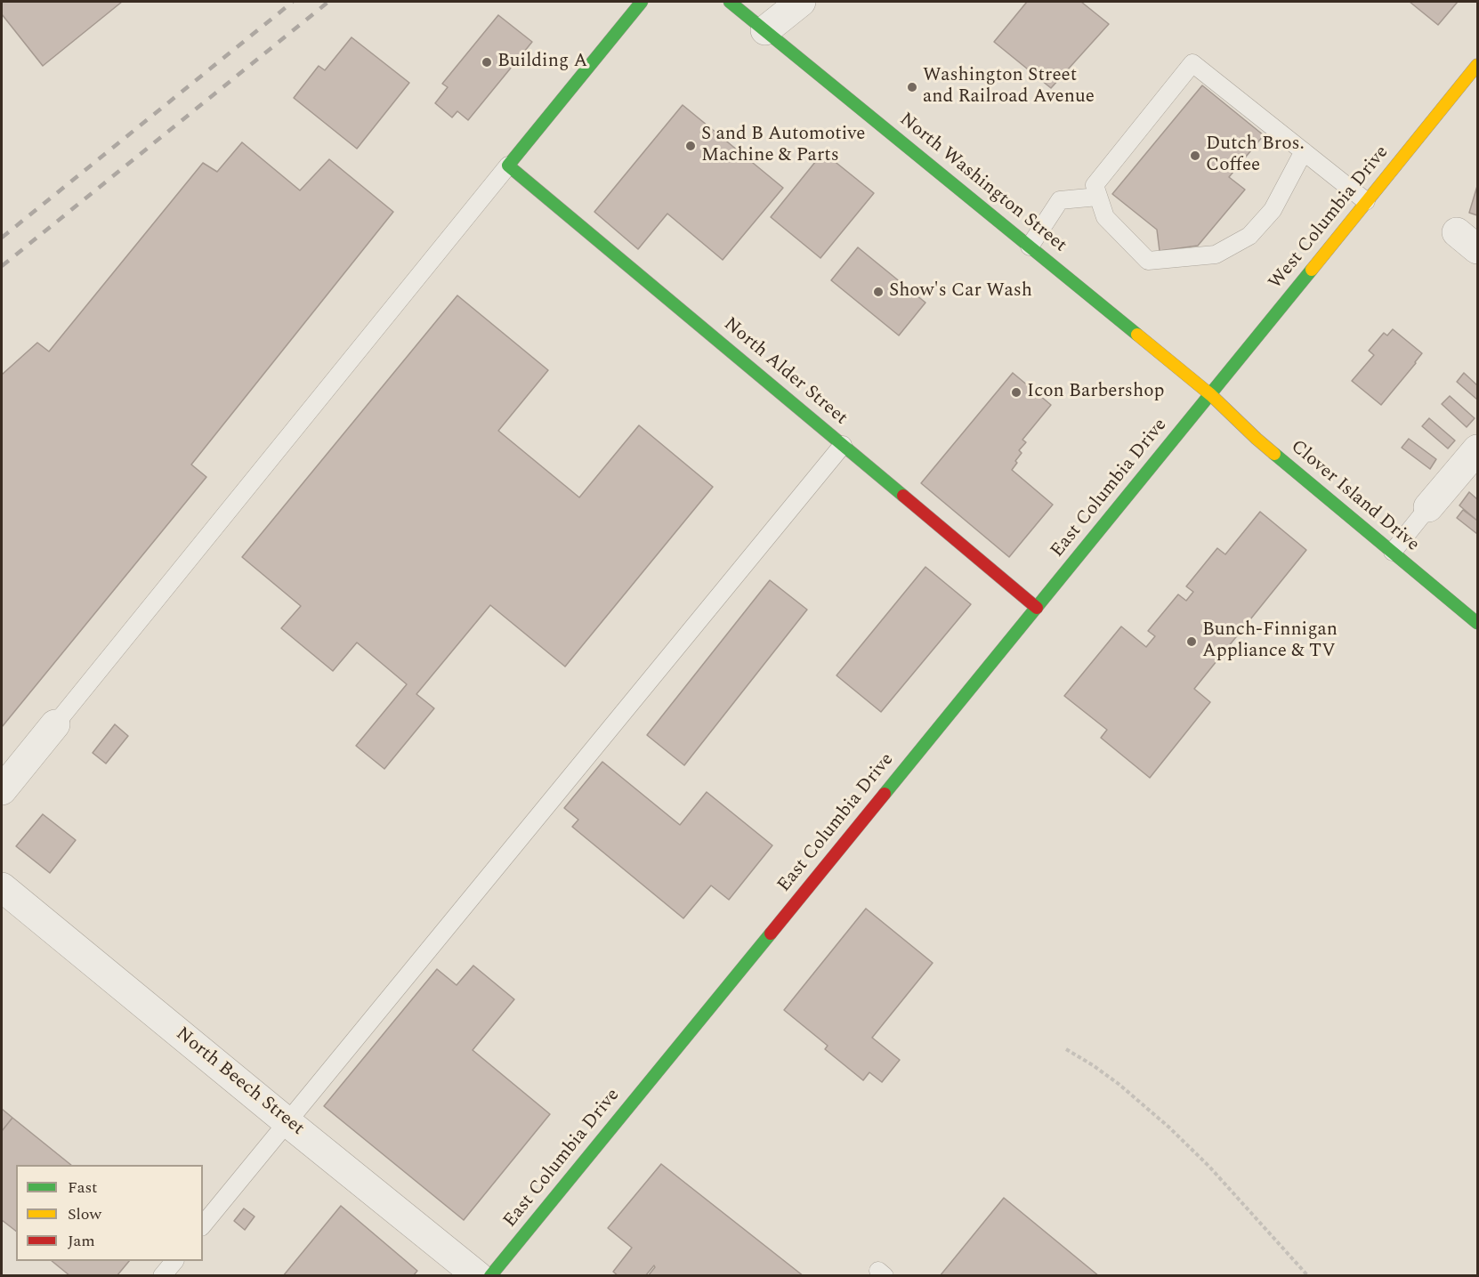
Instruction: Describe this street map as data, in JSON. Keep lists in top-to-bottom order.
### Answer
{
  "streets": {
    "main road": [
      "North Washington Street",
      "West Columbia Drive",
      "North Alder Street",
      "East Columbia Drive",
      "Clover Island Drive"
    ],
    "street": ["North Beech Street"]
  },
  "crossings": [
    ["North Washington Street", "West Columbia Drive"],
    ["North Washington Street", "East Columbia Drive"],
    ["North Washington Street", "Clover Island Drive"],
    ["West Columbia Drive", "East Columbia Drive"],
    ["West Columbia Drive", "Clover Island Drive"],
    ["North Alder Street", "East Columbia Drive"],
    ["East Columbia Drive", "Clover Island Drive"]
  ],
  "places": [
    "Building A",
    "Washington Street and Railroad Avenue",
    "S and B Automotive Machine & Parts",
    "Dutch Bros. Coffee",
    "Show's Car Wash",
    "Icon Barbershop",
    "Bunch-Finnigan Appliance & TV"
  ],
  "legend": ["Fast", "Slow", "Jam"]
}
